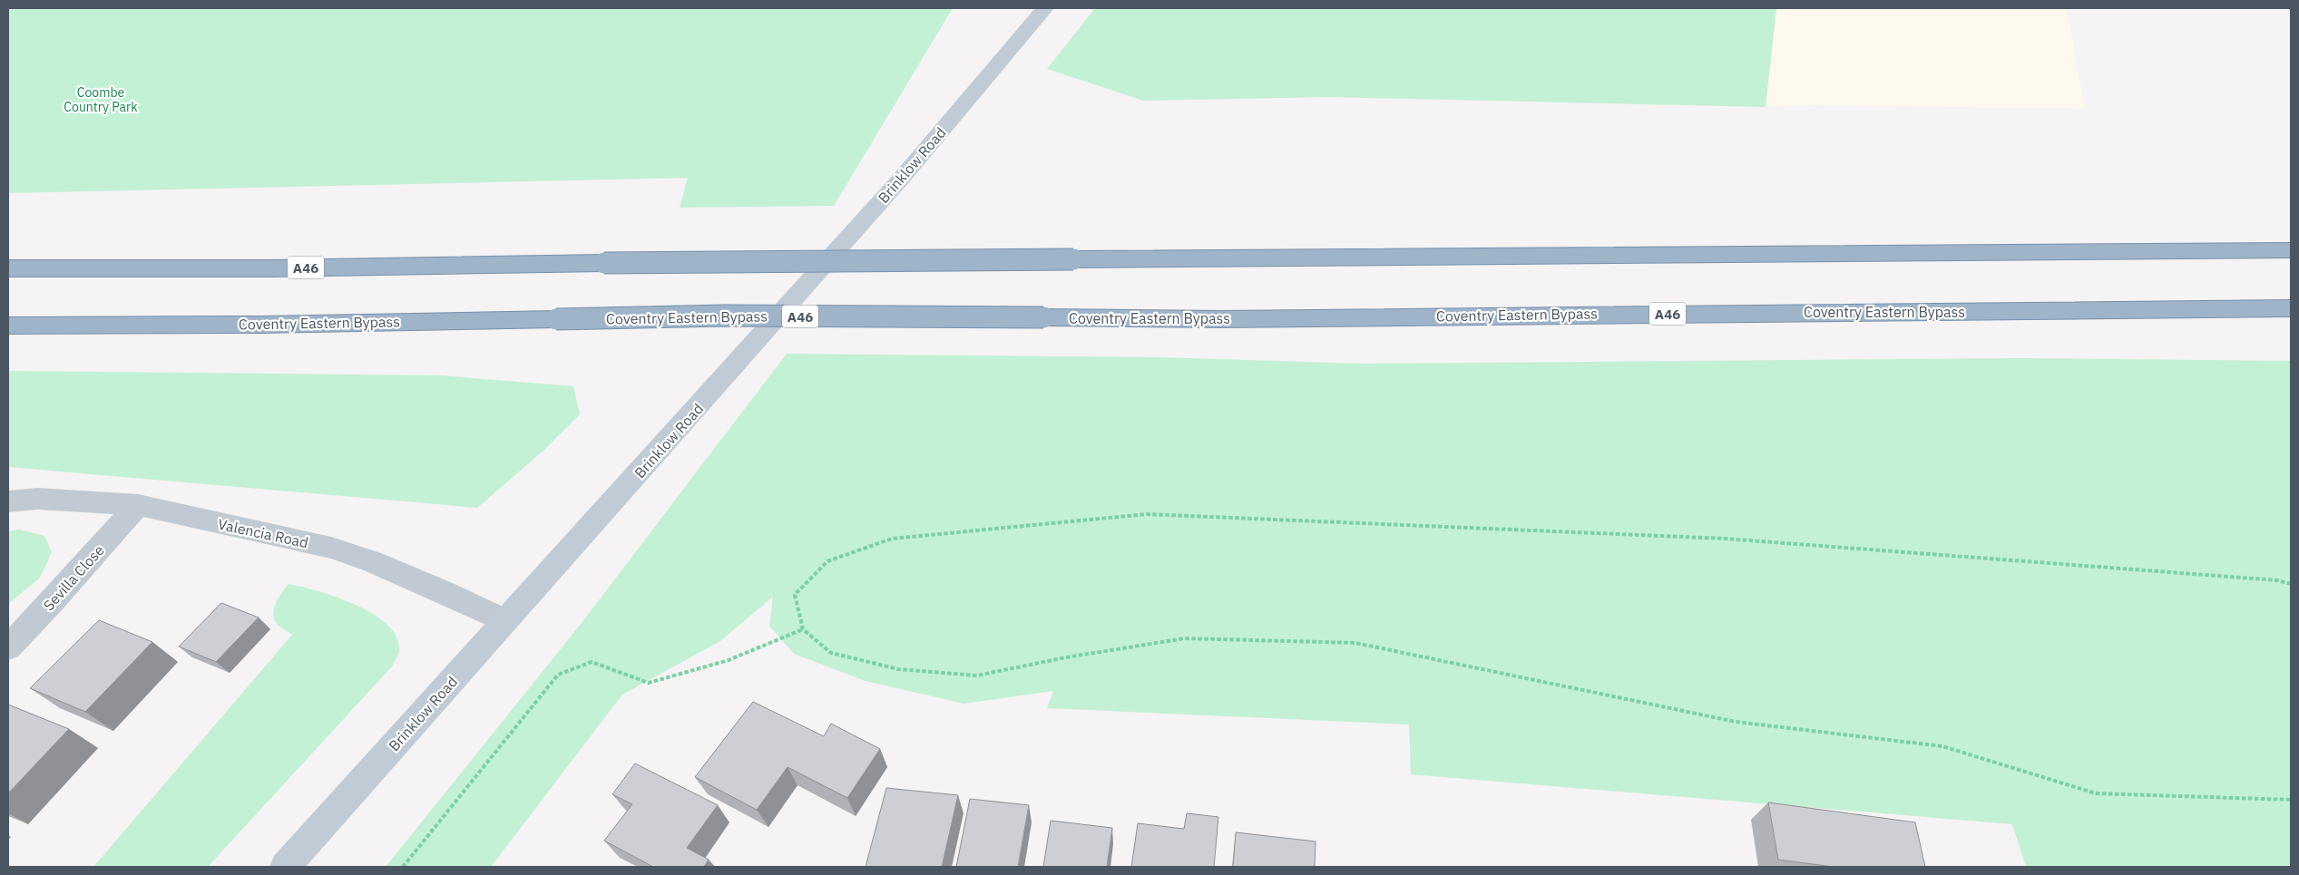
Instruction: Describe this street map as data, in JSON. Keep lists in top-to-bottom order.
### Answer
{
  "streets": {
    "highway": ["A46", "Coventry Eastern Bypass"],
    "main road": ["Brinklow Road"],
    "street": ["Valencia Road", "Sevilla Close"]
  },
  "crossings": [
    ["Brinklow Road", "Valencia Road"],
    ["Valencia Road", "Sevilla Close"]
  ],
  "parks": ["Coombe Country Park"]
}
